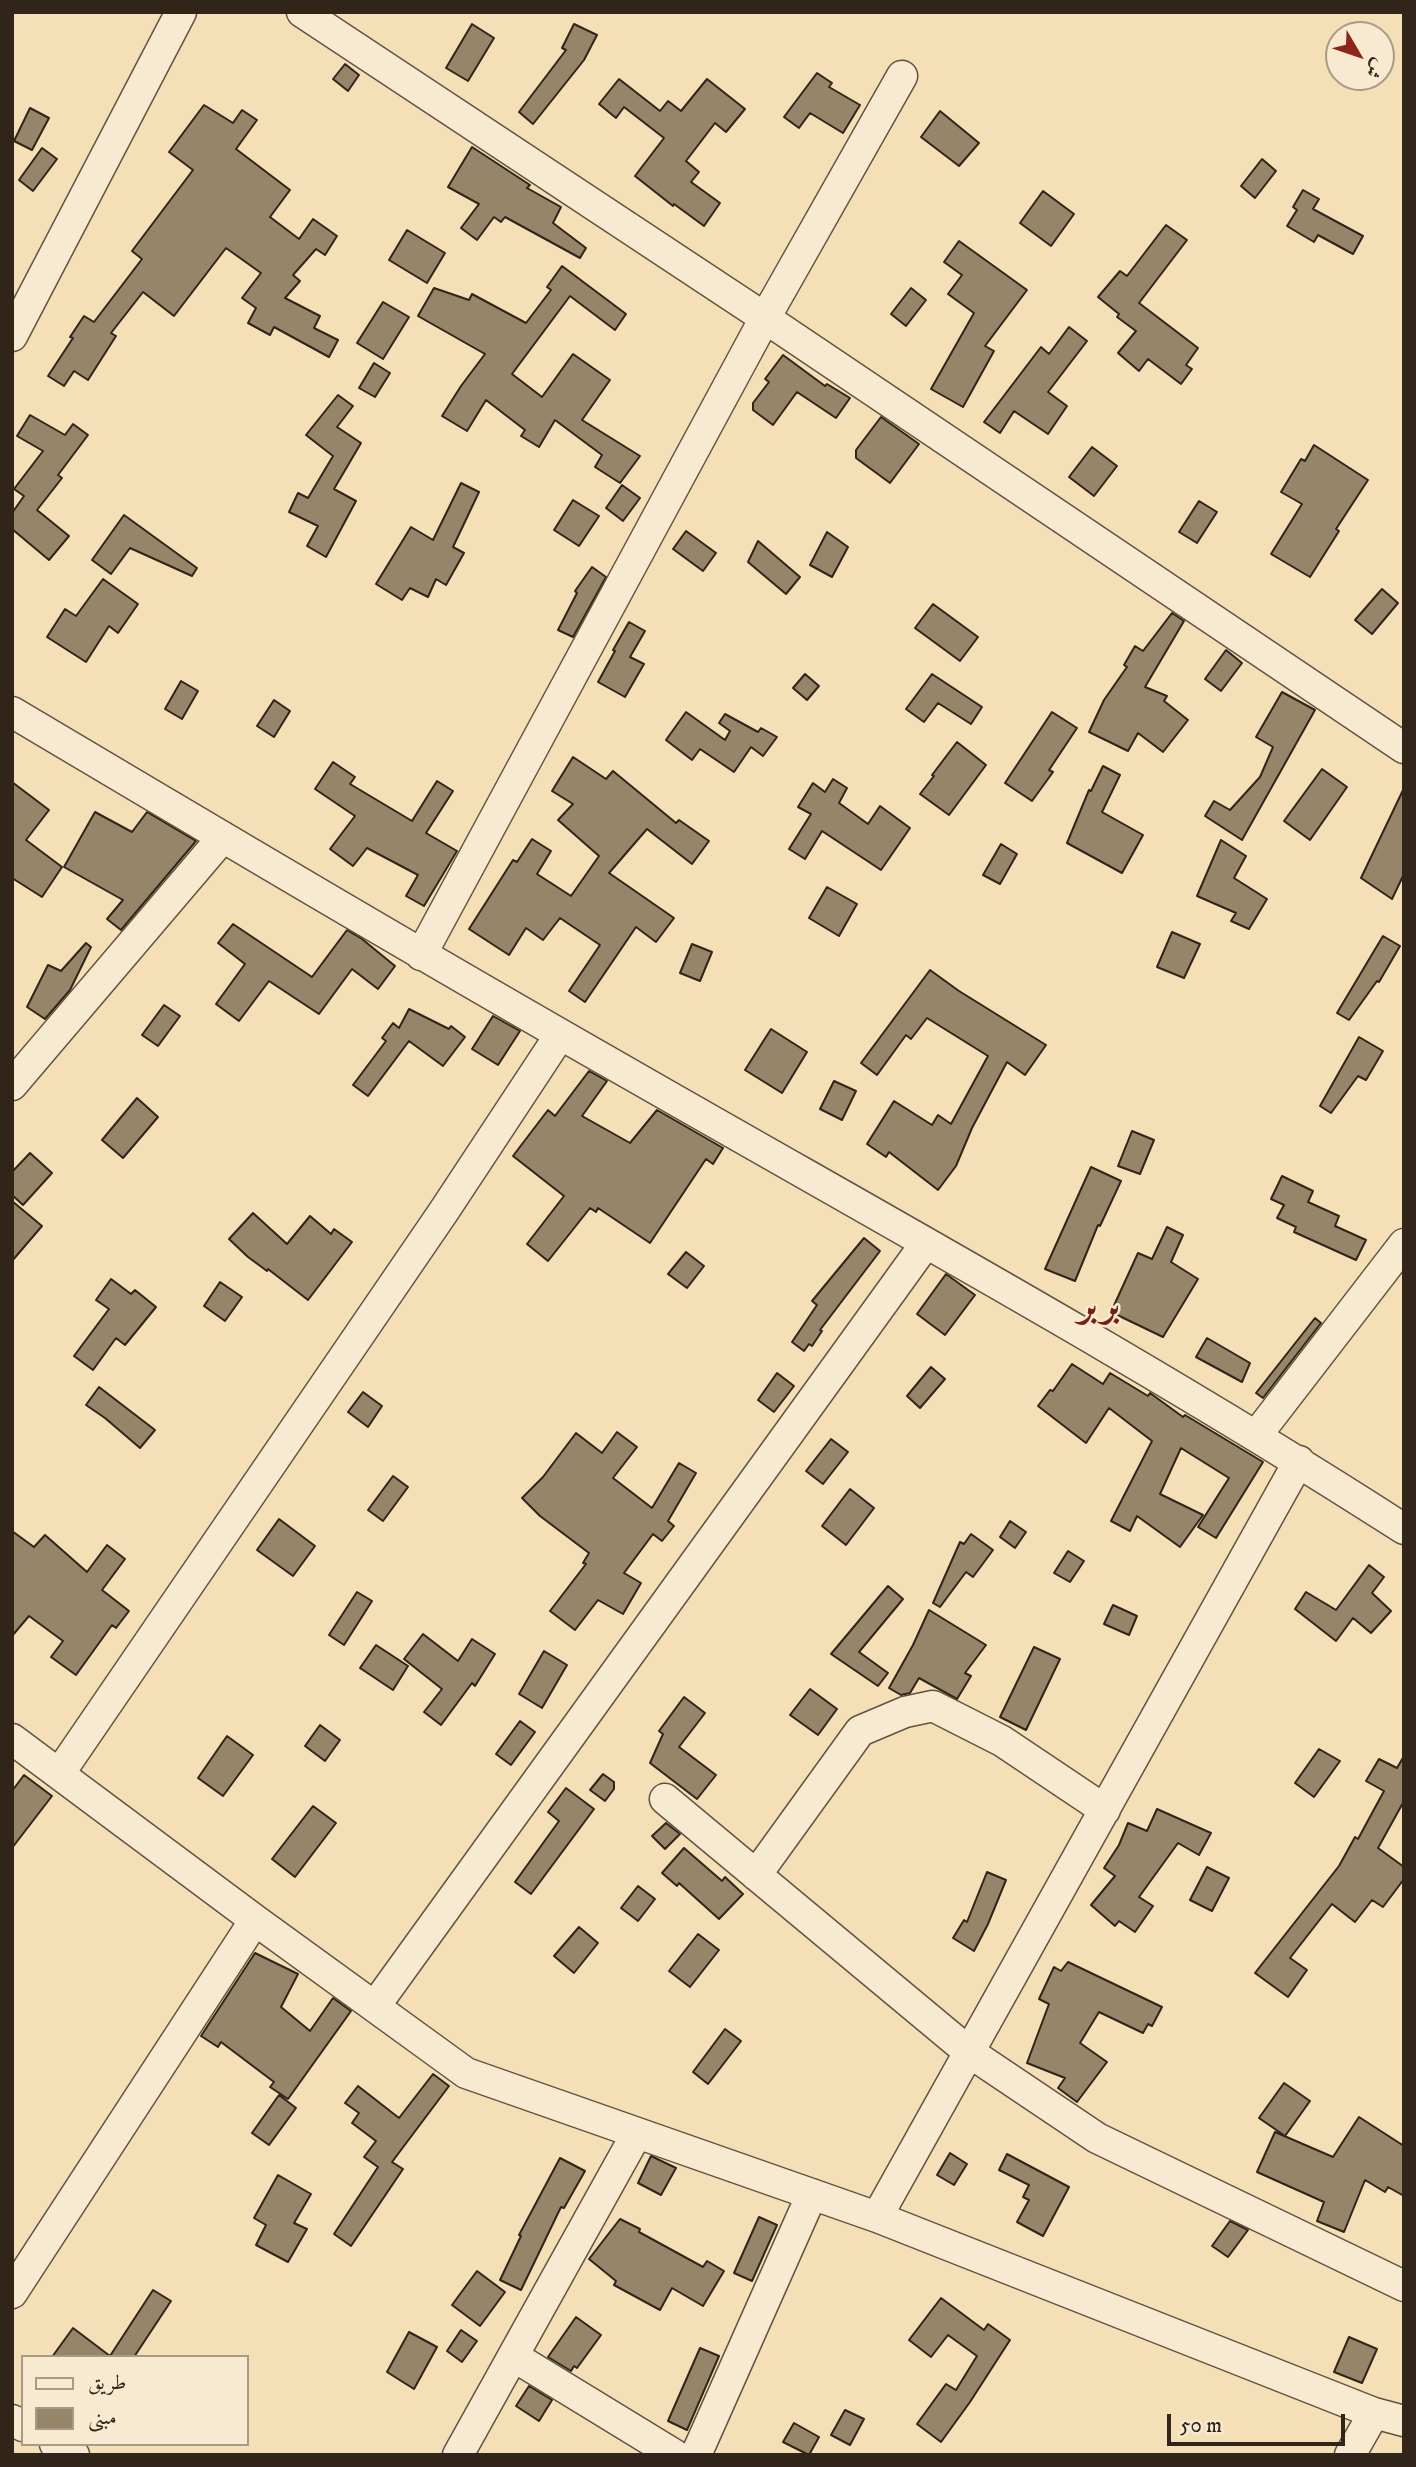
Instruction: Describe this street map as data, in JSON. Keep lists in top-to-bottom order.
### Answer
{
  "districts": ["بربر"],
  "legend": ["طريق", "مبنى"],
  "scale_bar": "50 m",
  "north": "bottom right"
}
